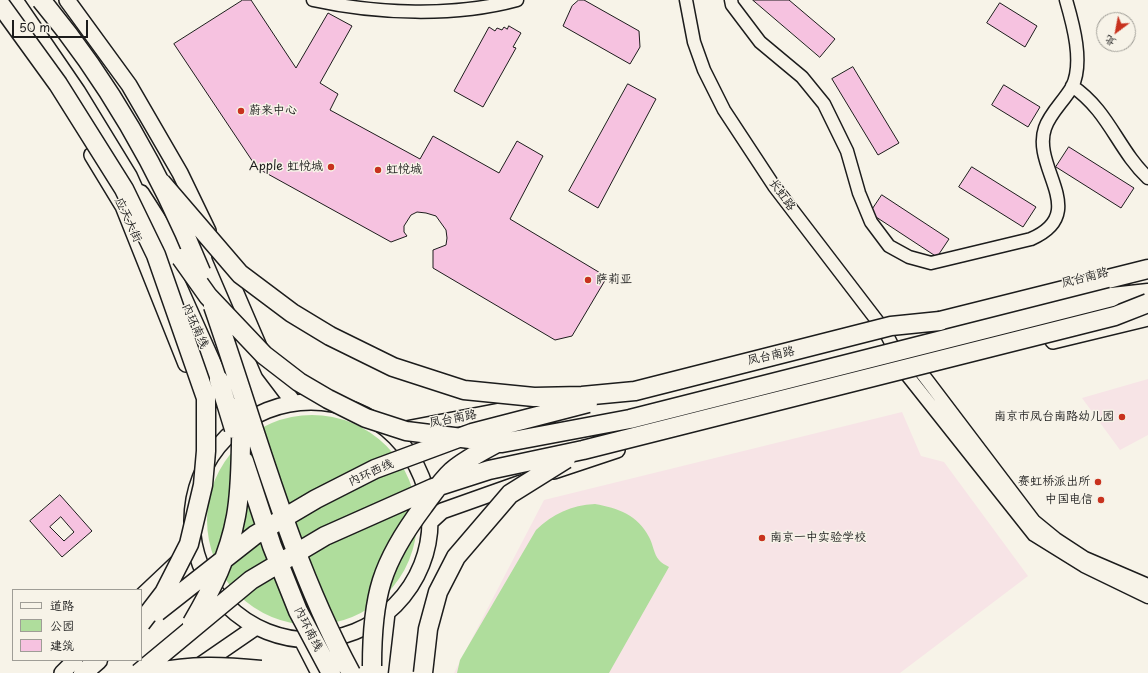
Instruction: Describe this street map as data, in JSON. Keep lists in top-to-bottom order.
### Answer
{
  "streets": {
    "highway": ["凤台南路", "内环南线", "内环西线"],
    "main road": ["应天大街"],
    "street": ["长虹路"]
  },
  "crossings": [
    ["长虹路", "凤台南路"]
  ],
  "places": [
    "蔚来中心",
    "Apple 虹悦城",
    "虹悦城",
    "萨莉亚",
    "南京市凤台南路幼儿园",
    "赛虹桥派出所",
    "中国电信",
    "南京一中实验学校"
  ],
  "legend": ["道路", "公园", "建筑"],
  "scale_bar": "50 m",
  "north": "bottom left"
}
